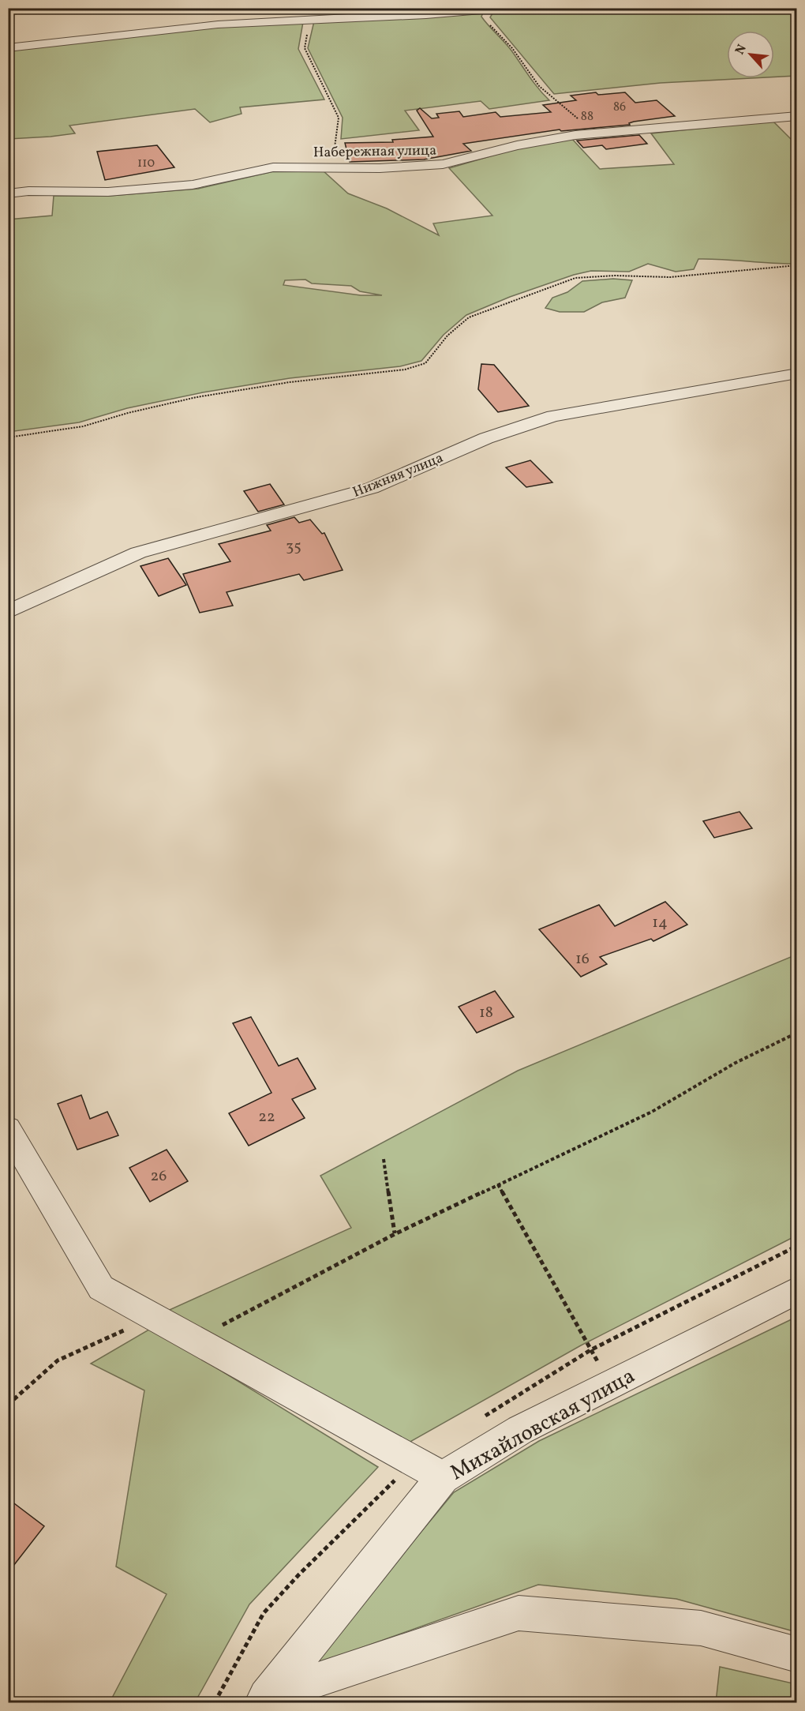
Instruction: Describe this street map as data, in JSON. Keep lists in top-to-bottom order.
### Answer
{
  "streets": {
    "street": ["Набережная улица", "Нижняя улица", "Михайловская улица"]
  },
  "house_numbers": [
    "86",
    "88",
    "110",
    "35",
    "14",
    "16",
    "18",
    "22",
    "26"
  ],
  "north": "top left"
}
